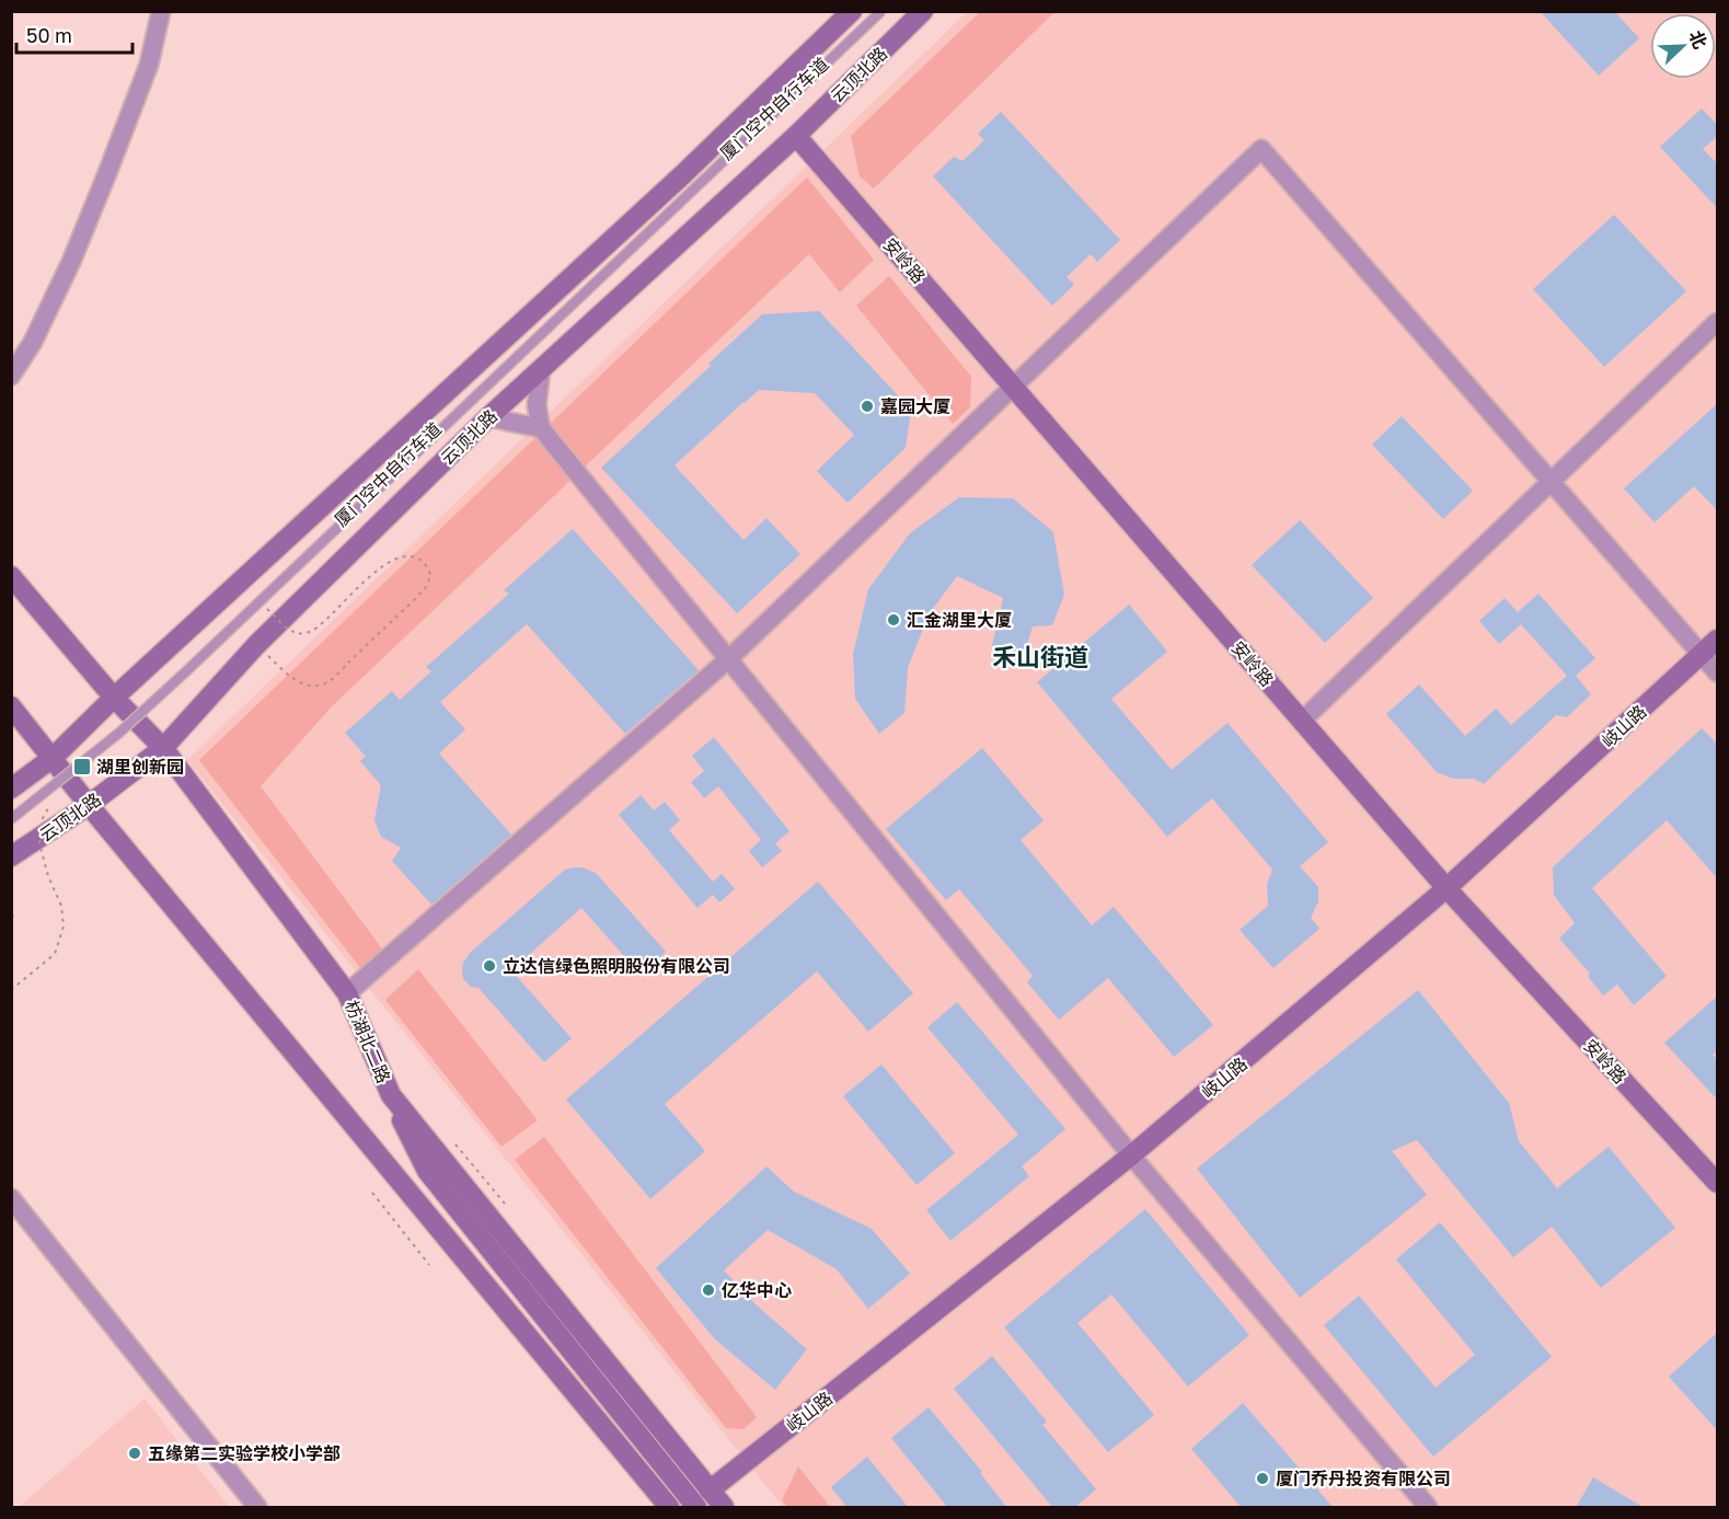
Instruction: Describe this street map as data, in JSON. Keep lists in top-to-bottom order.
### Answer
{
  "streets": {
    "main road": [
      "云顶北路",
      "安岭路",
      "岐山路",
      "枋湖北二路"
    ]
  },
  "crossings": [
    ["云顶北路", "安岭路"],
    ["云顶北路", "枋湖北二路"],
    ["安岭路", "岐山路"],
    ["岐山路", "枋湖北二路"]
  ],
  "districts": ["禾山街道"],
  "places": {
    "other": [
      "嘉园大厦",
      "汇金湖里大厦",
      "立达信绿色照明股份有限公司",
      "亿华中心",
      "五缘第二实验学校小学部",
      "厦门乔丹投资有限公司"
    ],
    "transit": ["湖里创新园"]
  },
  "scale_bar": "50 m",
  "north": "top right"
}
